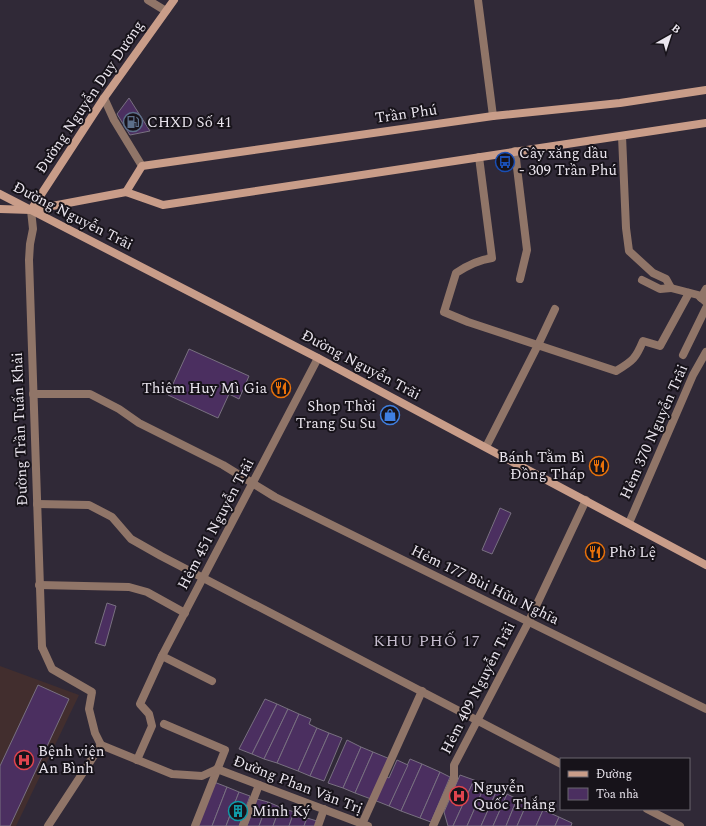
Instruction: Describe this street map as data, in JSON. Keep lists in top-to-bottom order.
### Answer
{
  "streets": {
    "main road": ["Đường Nguyễn Duy Dương", "Trần Phú", "Đường Nguyễn Trãi"],
    "street": [
      "Đường Trần Tuấn Khải",
      "Hẻm 370 Nguyễn Trãi",
      "Hẻm 451 Nguyễn Trãi",
      "Hẻm 177 Bùi Hữu Nghĩa",
      "Hẻm 409 Nguyễn Trãi",
      "Đường Phan Văn Trị"
    ]
  },
  "crossings": [
    ["Đường Nguyễn Duy Dương", "Đường Nguyễn Trãi"],
    ["Đường Nguyễn Duy Dương", "Đường Trần Tuấn Khải"],
    ["Đường Nguyễn Trãi", "Đường Trần Tuấn Khải"],
    ["Đường Nguyễn Trãi", "Hẻm 370 Nguyễn Trãi"],
    ["Đường Nguyễn Trãi", "Hẻm 451 Nguyễn Trãi"],
    ["Đường Nguyễn Trãi", "Hẻm 409 Nguyễn Trãi"],
    ["Đường Trần Tuấn Khải", "Hẻm 177 Bùi Hữu Nghĩa"],
    ["Hẻm 451 Nguyễn Trãi", "Hẻm 177 Bùi Hữu Nghĩa"],
    ["Hẻm 177 Bùi Hữu Nghĩa", "Hẻm 409 Nguyễn Trãi"]
  ],
  "districts": ["KHU PHỐ 17"],
  "places": {
    "fuel station": ["CHXD Số 41"],
    "bus stop": ["Cây xăng dầu - 309 Trần Phú"],
    "restaurant": ["Thiêm Huy Mì Gia", "Bánh Tằm Bì Đồng Tháp", "Phở Lệ"],
    "shop": ["Shop Thời Trang Su Su"],
    "hospital": ["Bệnh viện An Bình", "Nguyễn Quốc Thắng"],
    "building": ["Minh Ký"]
  },
  "legend": ["Đường", "Tòa nhà"],
  "north": "top right"
}
